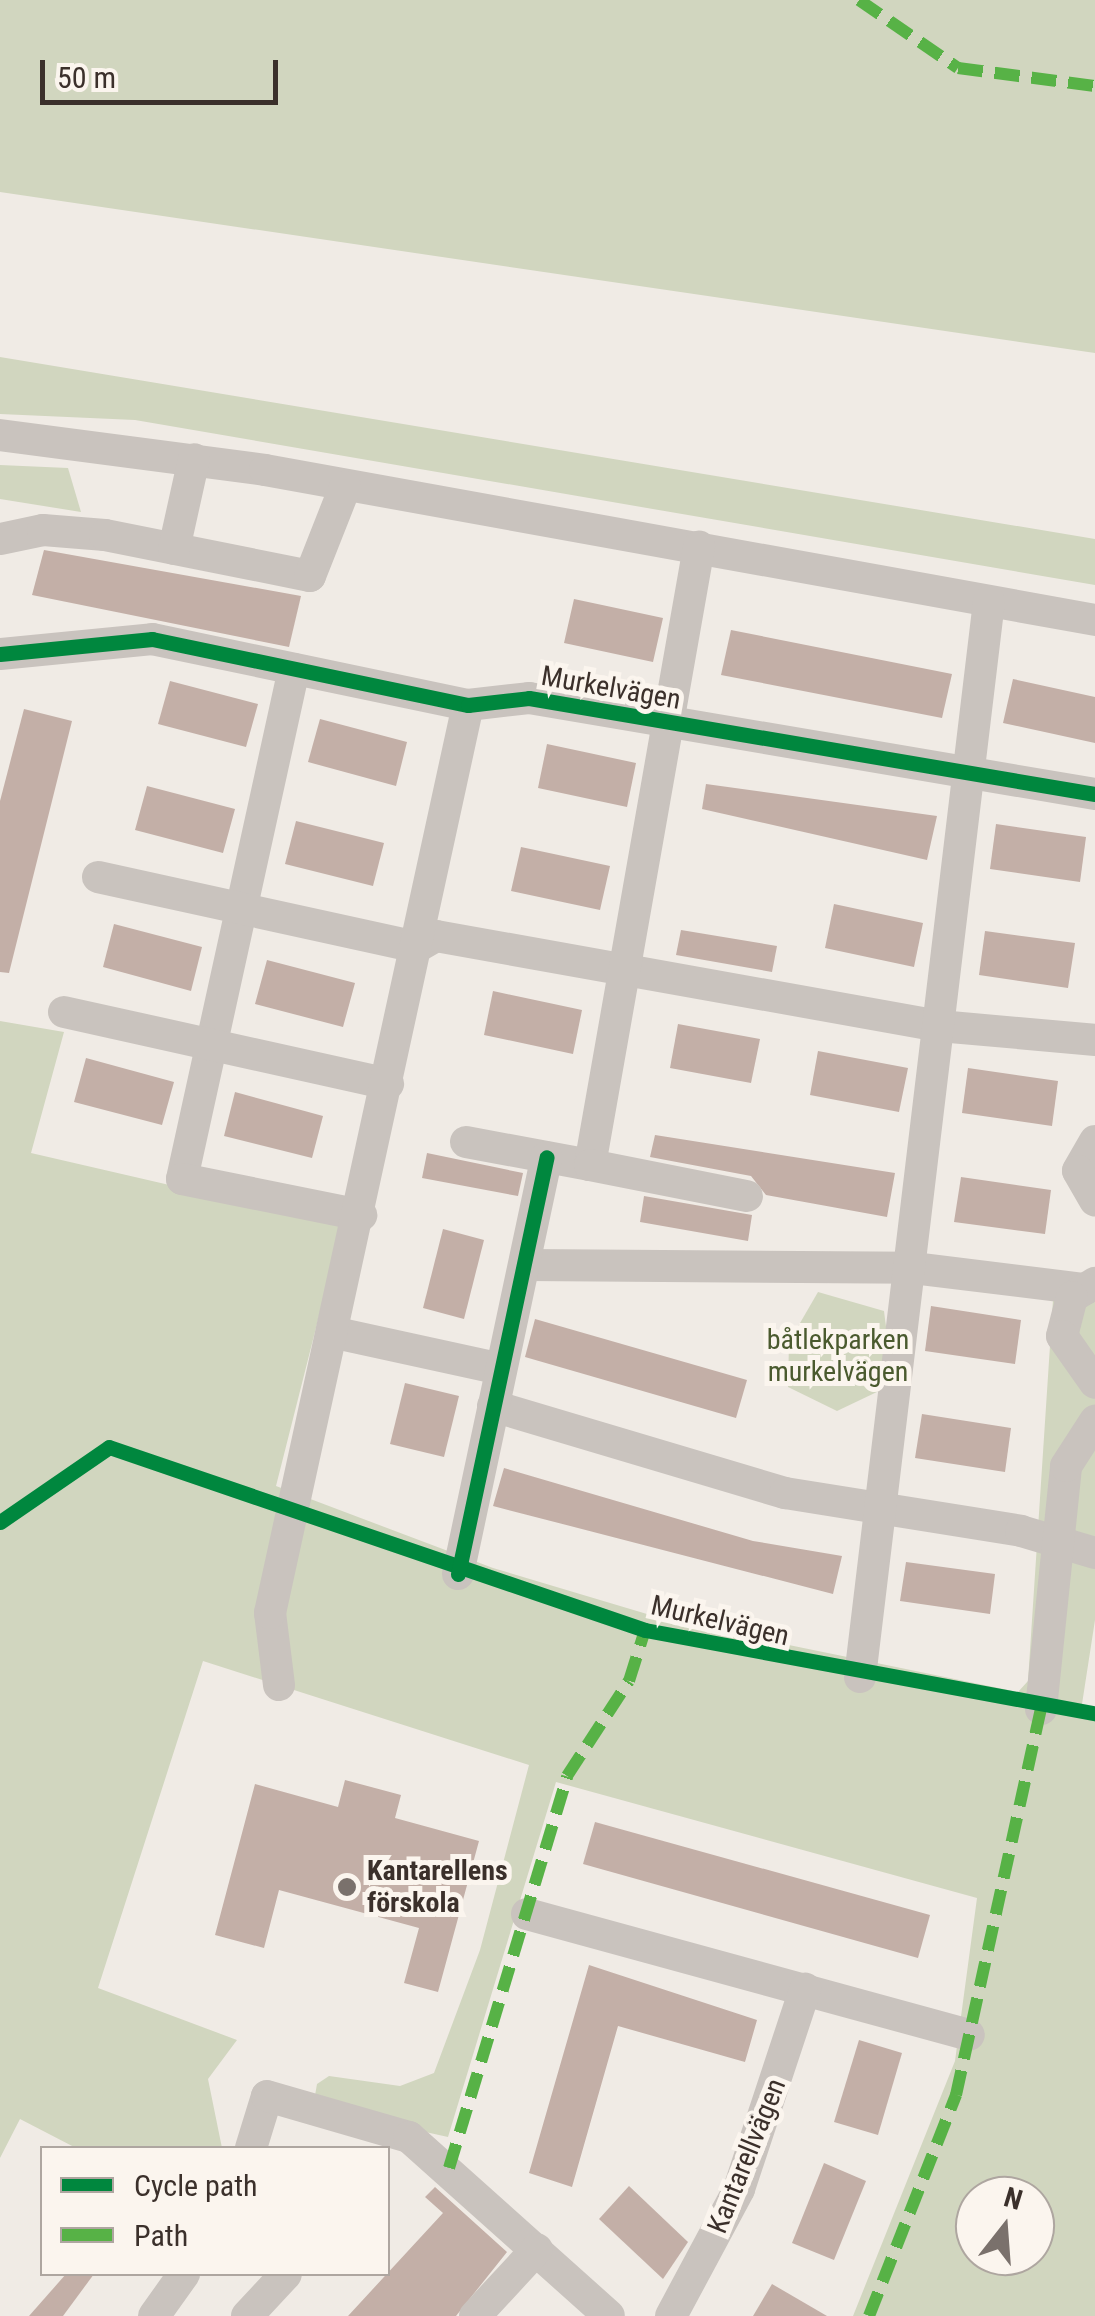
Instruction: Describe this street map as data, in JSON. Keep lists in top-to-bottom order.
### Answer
{
  "streets": {
    "street": ["Murkelvägen", "Kantarellvägen"]
  },
  "parks": ["båtlekparken murkelvägen"],
  "places": ["Kantarellens förskola"],
  "legend": ["Cycle path", "Path"],
  "scale_bar": "50 m",
  "north": "top"
}
